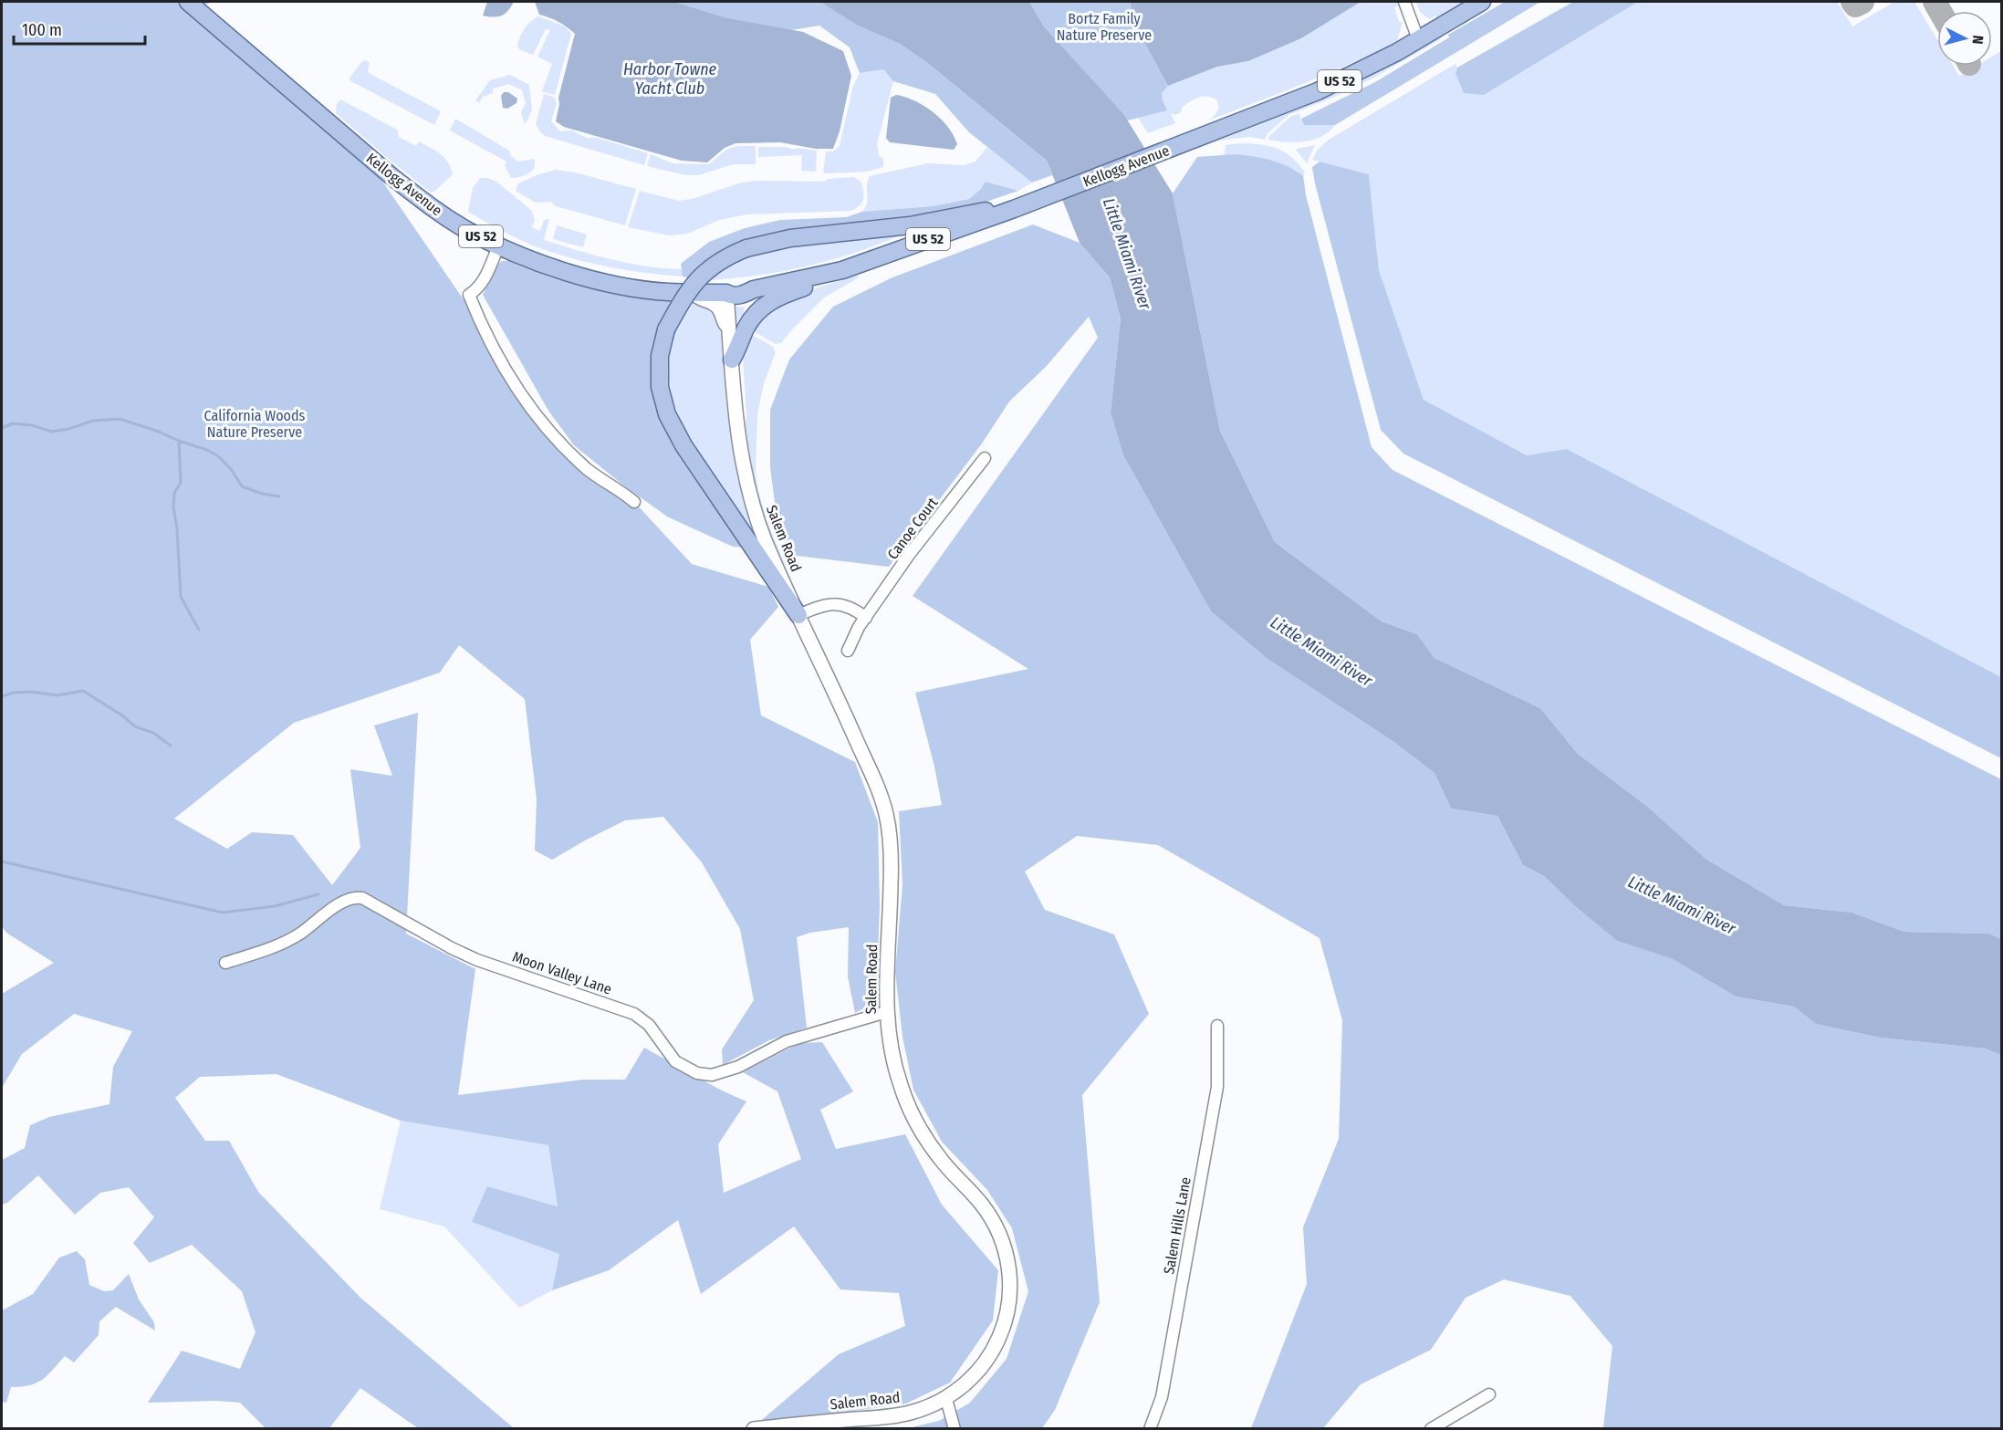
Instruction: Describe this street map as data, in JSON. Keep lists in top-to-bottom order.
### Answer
{
  "streets": {
    "main road": ["US 52", "Kellogg Avenue"],
    "street": [
      "Canoe Court",
      "Salem Road",
      "Moon Valley Lane",
      "Salem Hills Lane"
    ]
  },
  "crossings": [
    ["Kellogg Avenue", "Salem Road"],
    ["Salem Road", "Moon Valley Lane"]
  ],
  "water": ["Harbor Towne Yacht Club", "Little Miami River"],
  "parks": ["Bortz Family Nature Preserve", "California Woods Nature Preserve"],
  "scale_bar": "100 m",
  "north": "right"
}
